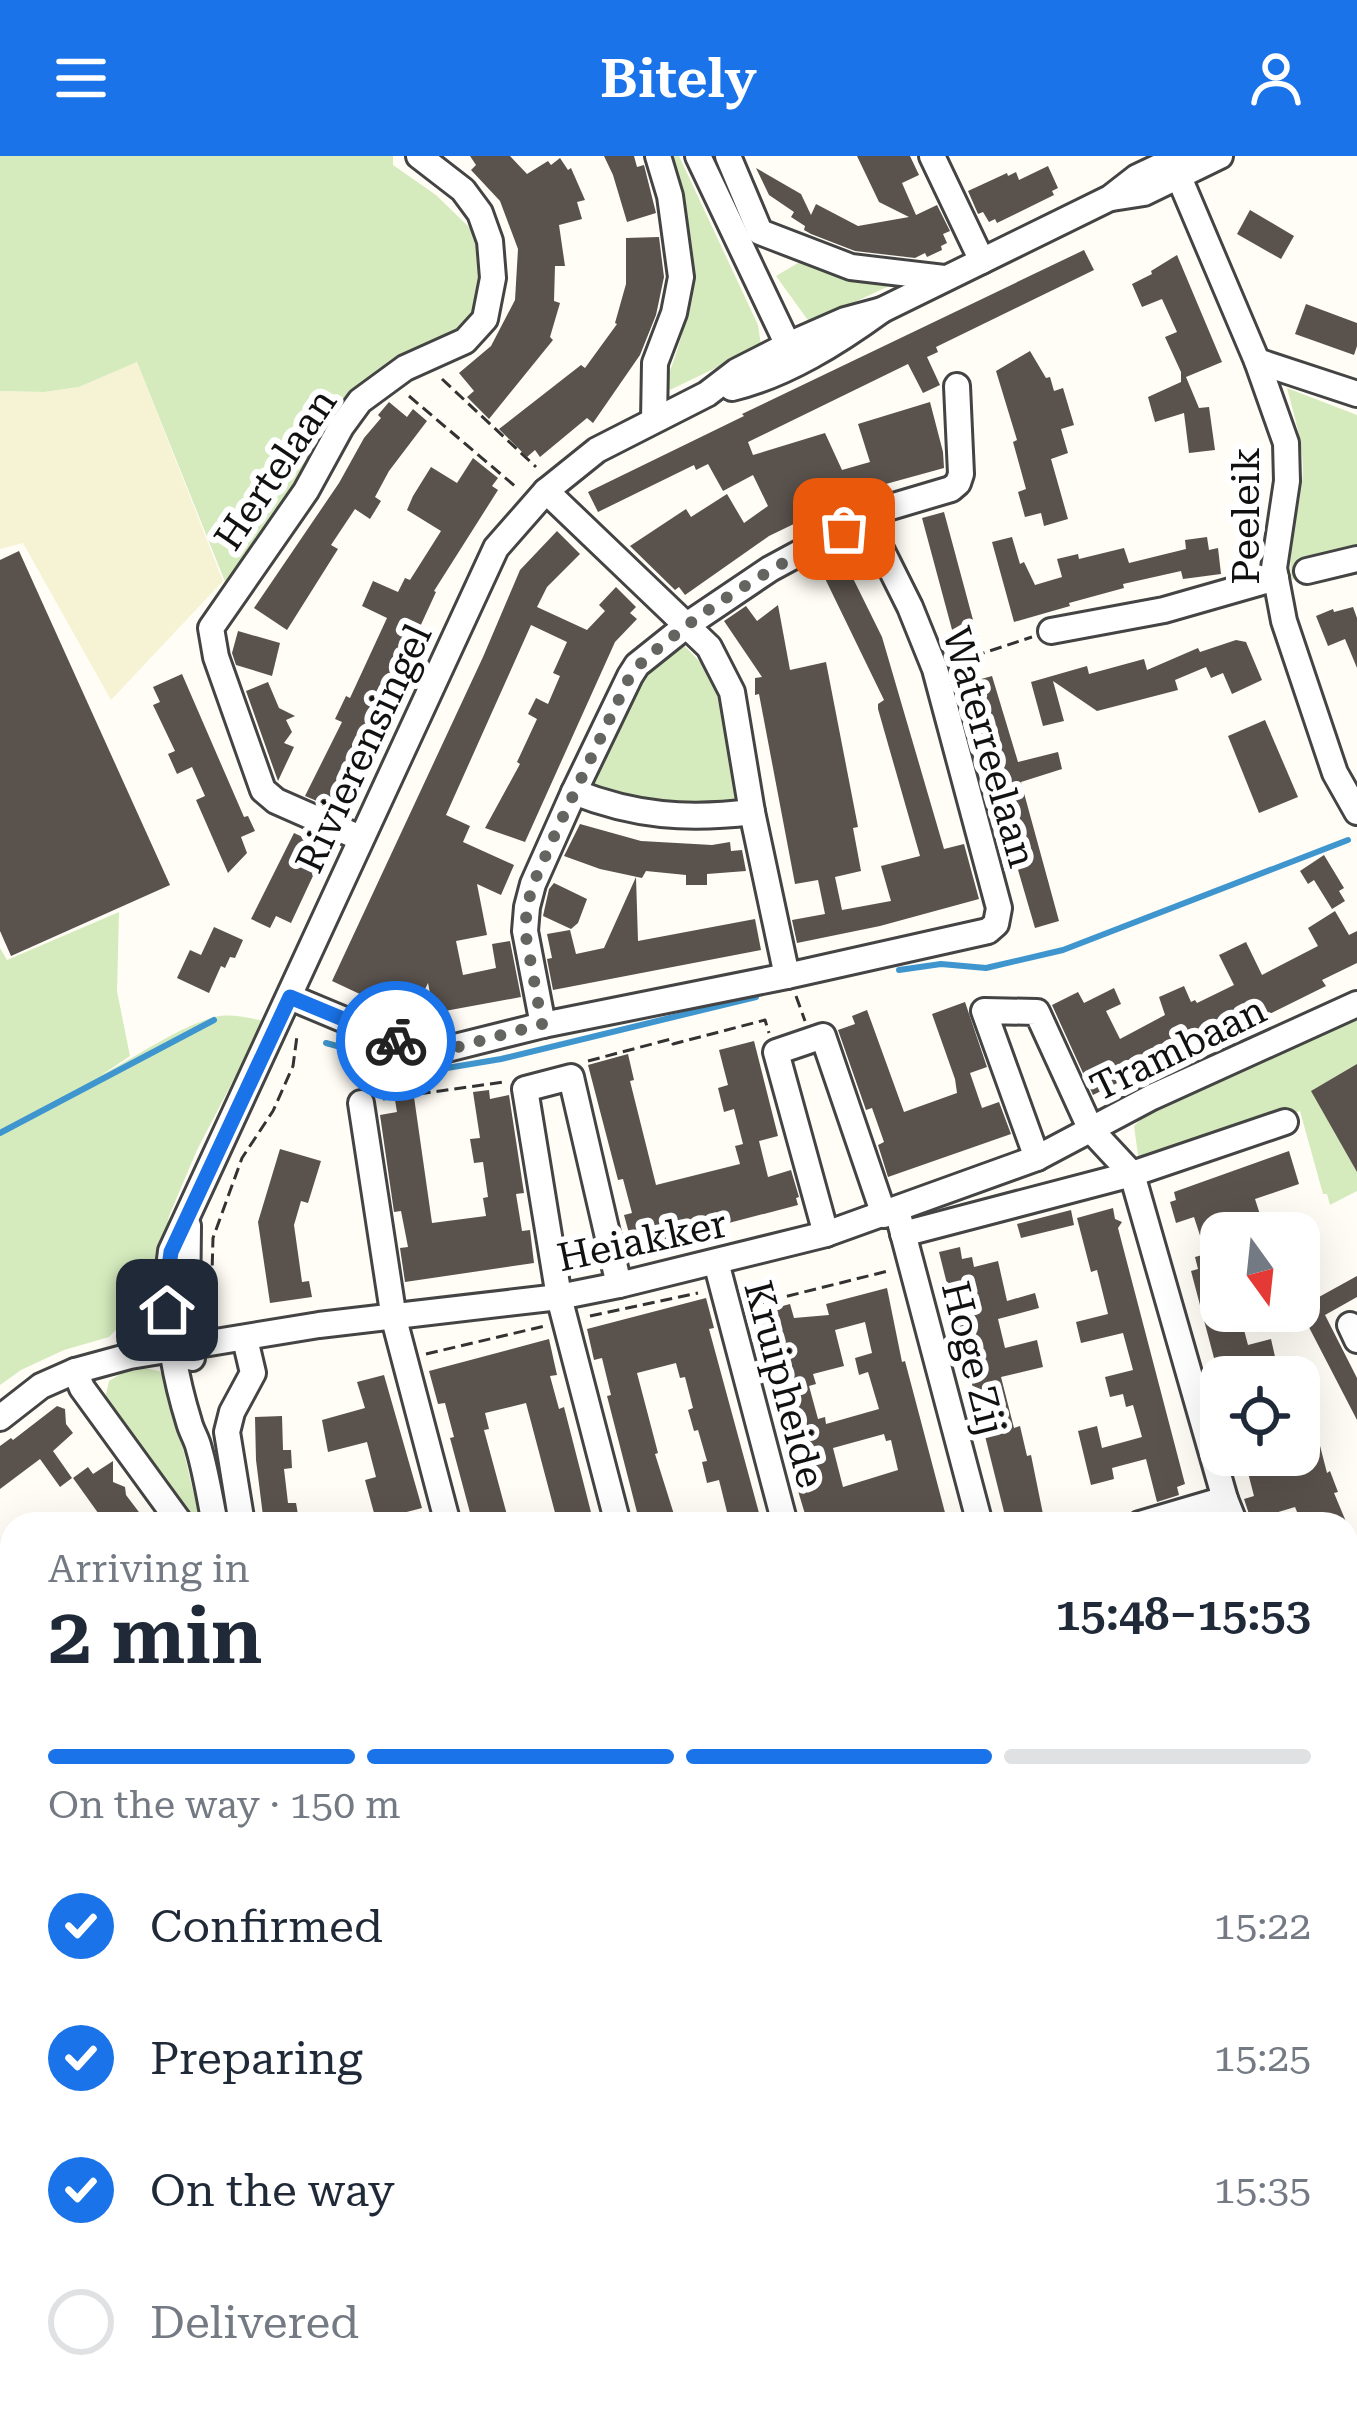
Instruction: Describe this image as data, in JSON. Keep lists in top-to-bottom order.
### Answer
{
  "streets": {
    "street": [
      "Hertelaan",
      "Peeleik",
      "Waterreelaan",
      "Rivierensingel",
      "Trambaan",
      "Heiakker",
      "Hoge Zij",
      "Kruipheide"
    ]
  },
  "crossings": [
    ["Hertelaan", "Rivierensingel"],
    ["Peeleik", "Rivierensingel"],
    ["Rivierensingel", "Heiakker"],
    ["Trambaan", "Heiakker"],
    ["Heiakker", "Hoge Zij"],
    ["Heiakker", "Kruipheide"]
  ],
  "north": "bottom",
  "page": {
    "header": "Bitely",
    "heading": ["2 min", "Arriving in", "15:48–15:53"],
    "bar": "On the way · 150 m",
    "list": [
      ["Confirmed", "15:22"],
      ["Preparing", "15:25"],
      ["On the way", "15:35"],
      "Delivered"
    ]
  }
}
